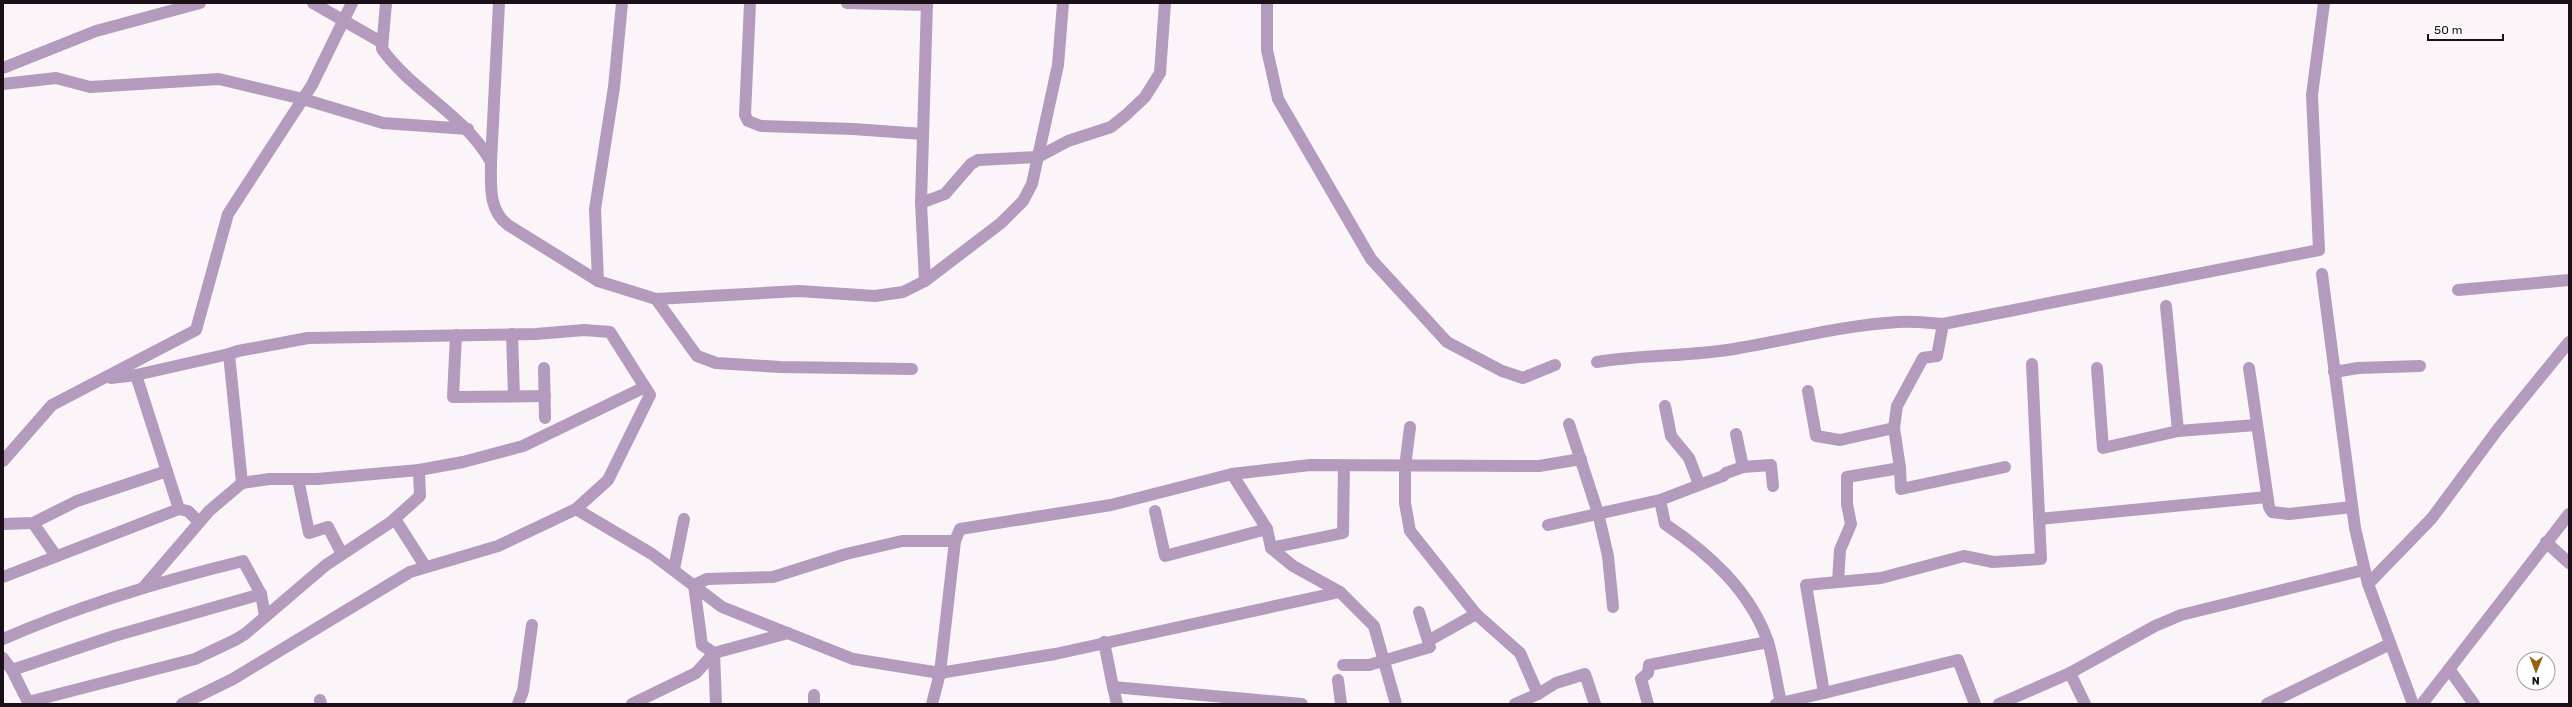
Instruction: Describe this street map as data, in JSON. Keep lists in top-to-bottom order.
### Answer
{
  "scale_bar": "50 m",
  "north": "bottom"
}
